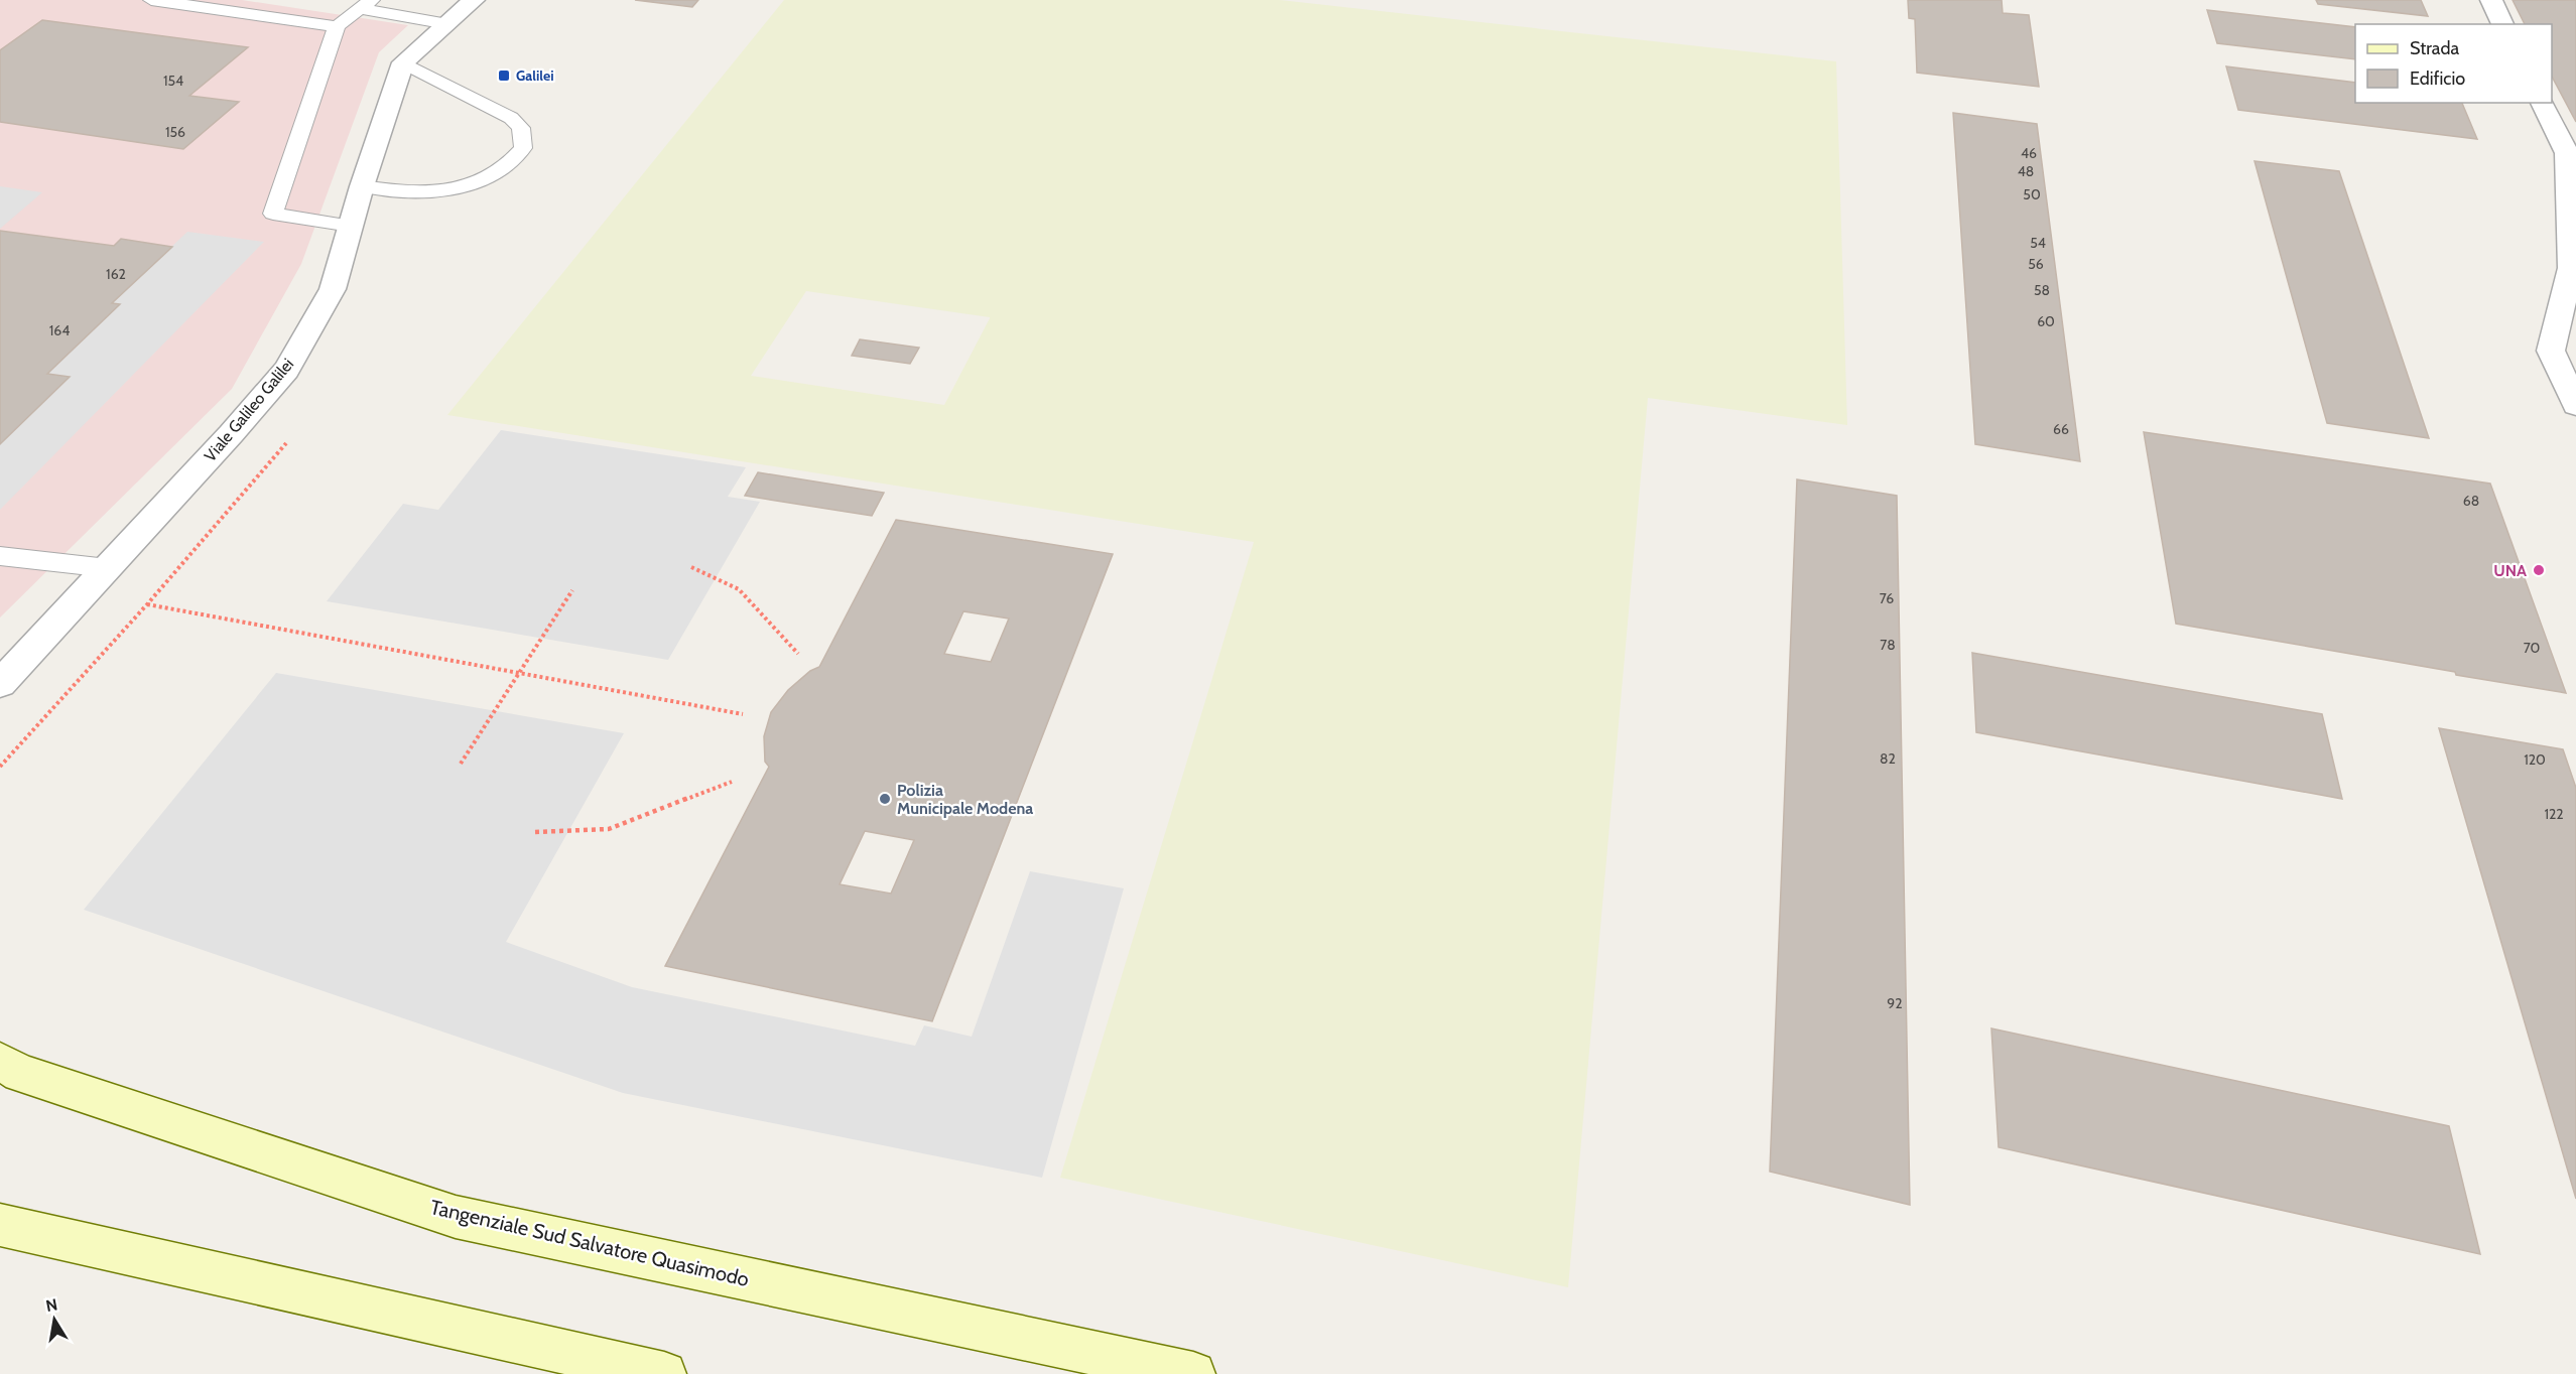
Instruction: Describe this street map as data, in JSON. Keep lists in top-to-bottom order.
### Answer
{
  "streets": {
    "main road": ["Tangenziale Sud Salvatore Quasimodo"],
    "street": ["Viale Galileo Galilei"]
  },
  "places": {
    "transit": ["Galilei"],
    "other": ["UNA", "Polizia Municipale Modena"]
  },
  "house_numbers": [
    "154",
    "156",
    "46",
    "48",
    "50",
    "54",
    "56",
    "162",
    "58",
    "60",
    "164",
    "66",
    "68",
    "76",
    "78",
    "70",
    "82",
    "120",
    "122",
    "92"
  ],
  "legend": ["Strada", "Edificio"],
  "north": "top"
}
